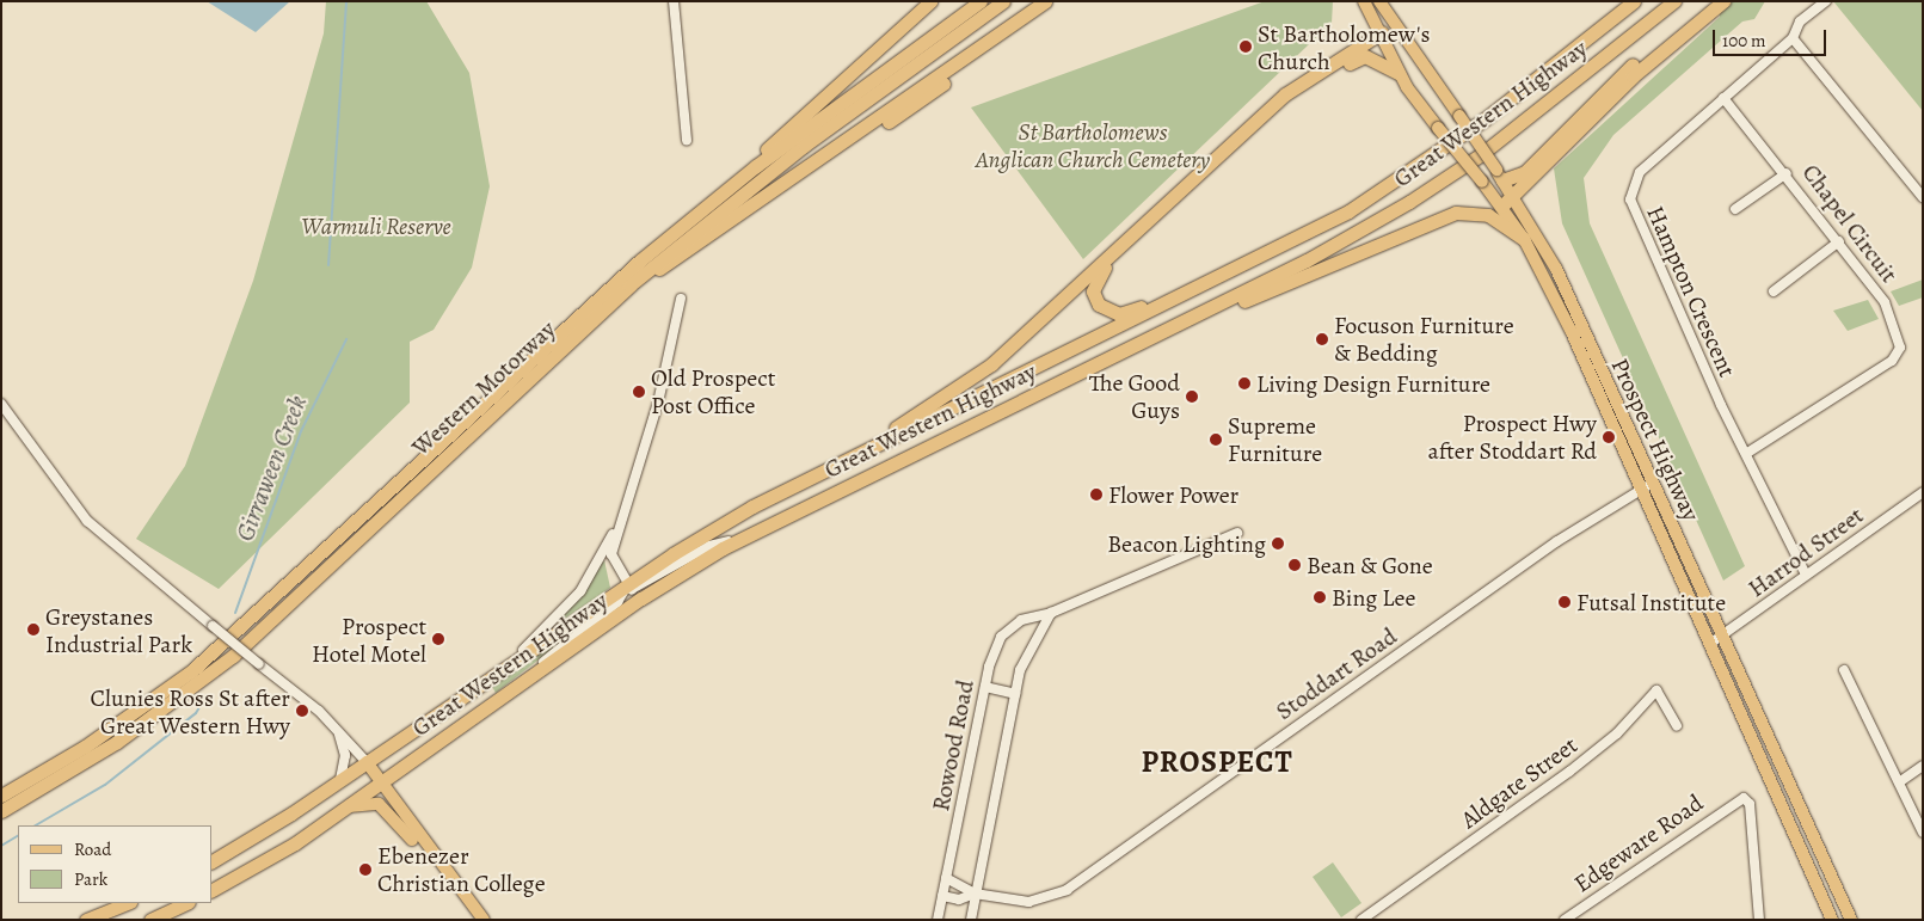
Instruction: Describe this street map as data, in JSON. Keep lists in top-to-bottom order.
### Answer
{
  "streets": {
    "highway": ["Great Western Highway", "Western Motorway"],
    "main road": ["Prospect Highway"],
    "street": [
      "Chapel Circuit",
      "Hampton Crescent",
      "Harrod Street",
      "Stoddart Road",
      "Rowood Road",
      "Aldgate Street",
      "Edgeware Road"
    ]
  },
  "crossings": [
    ["Chapel Circuit", "Hampton Crescent"],
    ["Hampton Crescent", "Harrod Street"],
    ["Prospect Highway", "Harrod Street"],
    ["Prospect Highway", "Stoddart Road"],
    ["Stoddart Road", "Rowood Road"]
  ],
  "districts": ["PROSPECT"],
  "water": ["Girraween Creek"],
  "parks": ["St Bartholomews Anglican Church Cemetery", "Warmuli Reserve"],
  "places": [
    "St Bartholomew's Church",
    "Focuson Furniture & Bedding",
    "Living Design Furniture",
    "Old Prospect Post Office",
    "The Good Guys",
    "Prospect Hwy after Stoddart Rd",
    "Supreme Furniture",
    "Flower Power",
    "Beacon Lighting",
    "Bean & Gone",
    "Bing Lee",
    "Futsal Institute",
    "Greystanes Industrial Park",
    "Prospect Hotel Motel",
    "Clunies Ross St after Great Western Hwy",
    "Ebenezer Christian College"
  ],
  "legend": ["Road", "Park"],
  "scale_bar": "100 m"
}
